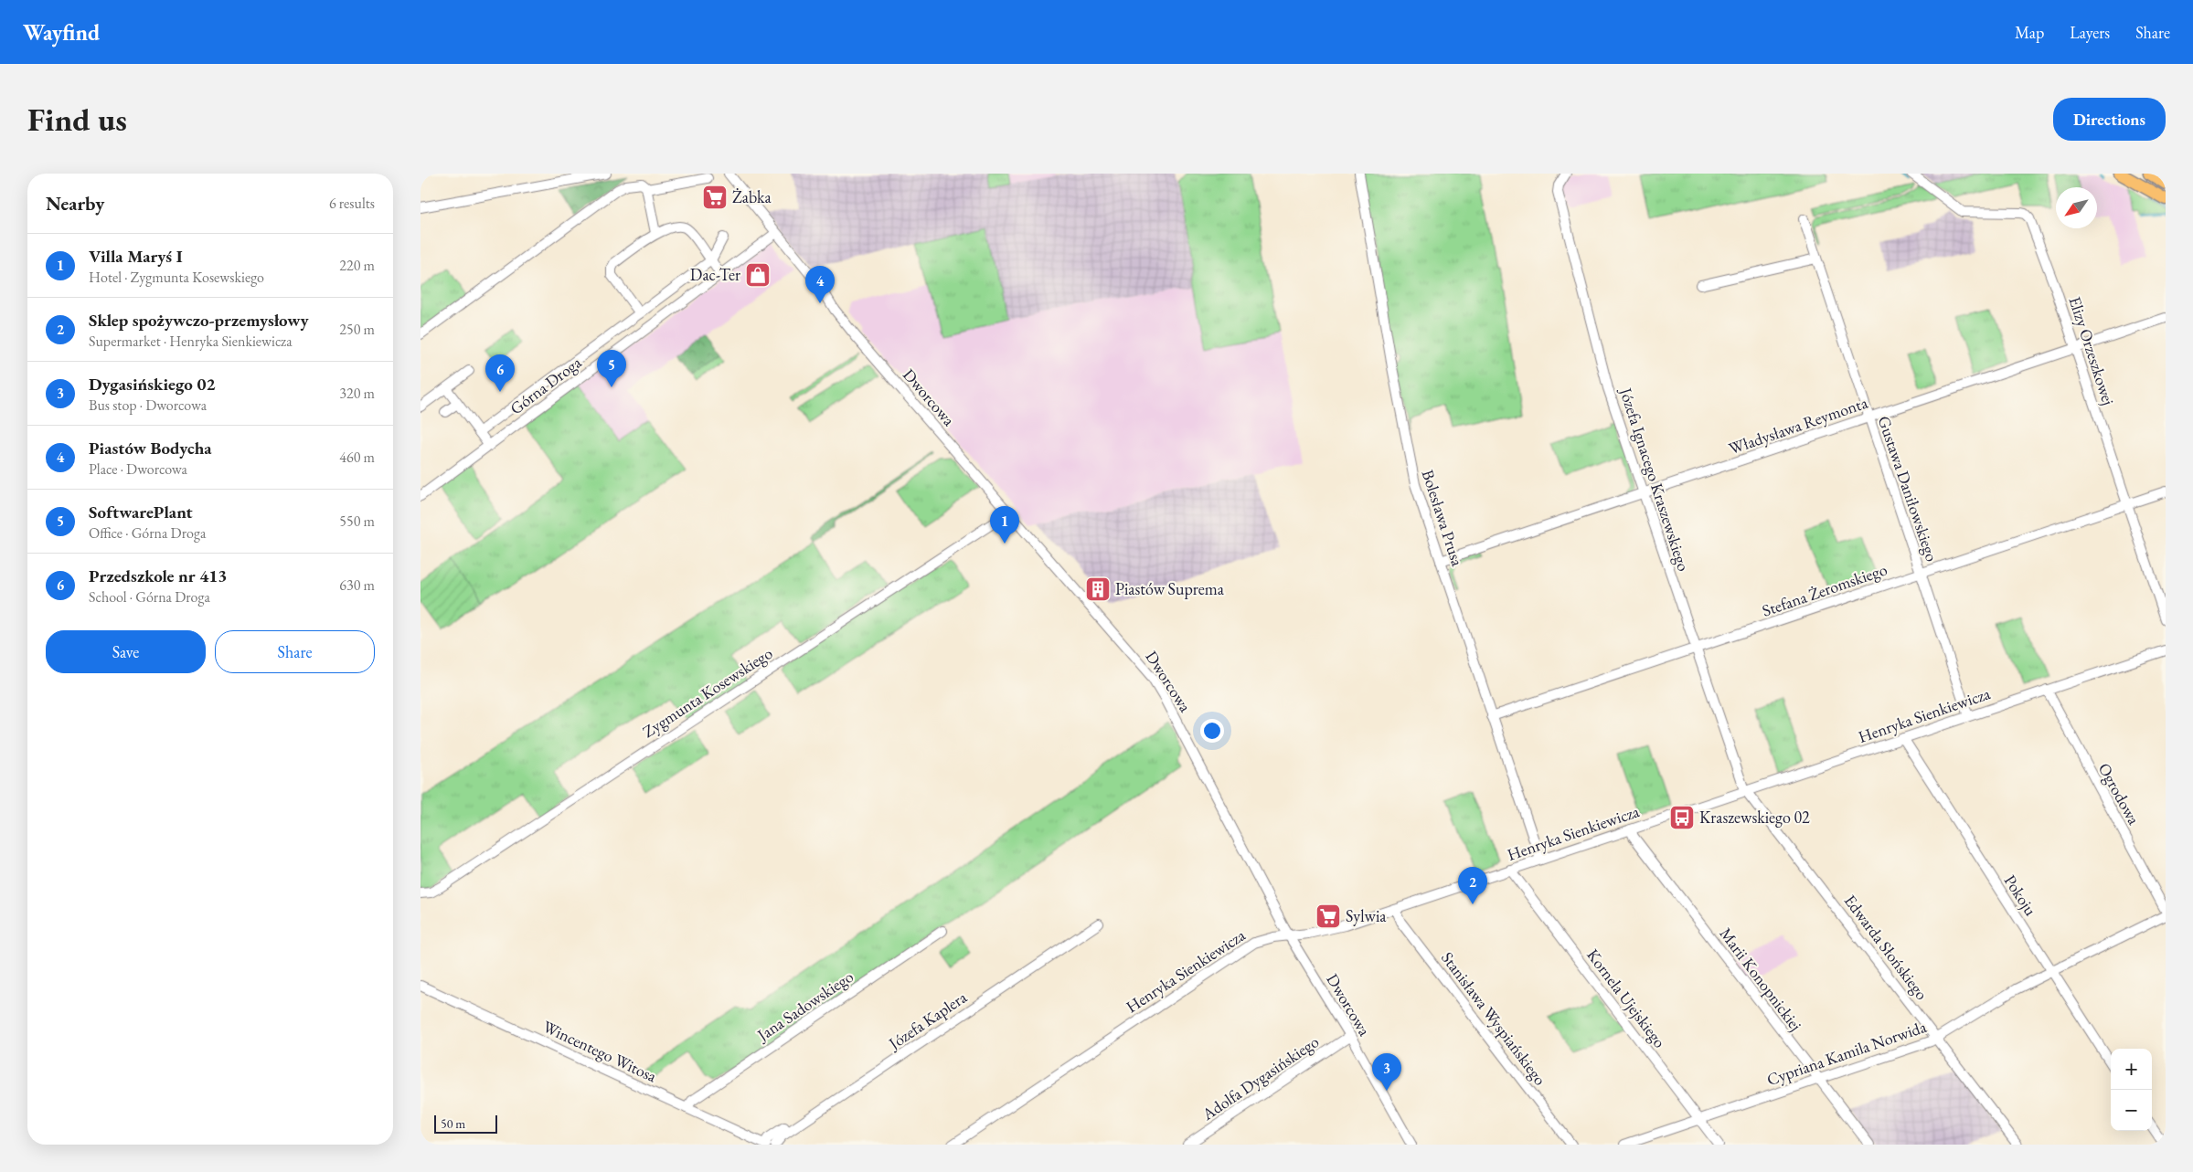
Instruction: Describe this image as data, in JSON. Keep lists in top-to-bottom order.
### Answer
{
  "streets": {
    "street": [
      "Elizy Orzeszkowej",
      "Górna Droga",
      "Dworcowa",
      "Władysława Reymonta",
      "Józefa Ignacego Kraszewskiego",
      "Gustawa Daniłowskiego",
      "Bolesława Prusa",
      "Stefana Żeromskiego",
      "Zygmunta Kosewskiego",
      "Henryka Sienkiewicza",
      "Ogrodowa",
      "Pokoju",
      "Edwarda Słońskiego",
      "Marii Konopnickiej",
      "Kornela Ujejskiego",
      "Jana Sadowskiego",
      "Stanisława Wyspiańskiego",
      "Józefa Kaplera",
      "Wincentego Witosa",
      "Cypriana Kamila Norwida",
      "Adolfa Dygasińskiego"
    ]
  },
  "crossings": [
    ["Elizy Orzeszkowej", "Władysława Reymonta"],
    ["Elizy Orzeszkowej", "Stefana Żeromskiego"],
    ["Górna Droga", "Dworcowa"],
    ["Dworcowa", "Zygmunta Kosewskiego"],
    ["Dworcowa", "Henryka Sienkiewicza"],
    ["Dworcowa", "Adolfa Dygasińskiego"],
    ["Władysława Reymonta", "Józefa Ignacego Kraszewskiego"],
    ["Władysława Reymonta", "Gustawa Daniłowskiego"],
    ["Władysława Reymonta", "Bolesława Prusa"],
    ["Józefa Ignacego Kraszewskiego", "Stefana Żeromskiego"],
    ["Józefa Ignacego Kraszewskiego", "Henryka Sienkiewicza"],
    ["Józefa Ignacego Kraszewskiego", "Edwarda Słońskiego"],
    ["Gustawa Daniłowskiego", "Stefana Żeromskiego"],
    ["Gustawa Daniłowskiego", "Henryka Sienkiewicza"],
    ["Bolesława Prusa", "Stefana Żeromskiego"],
    ["Bolesława Prusa", "Henryka Sienkiewicza"],
    ["Henryka Sienkiewicza", "Ogrodowa"],
    ["Henryka Sienkiewicza", "Pokoju"],
    ["Henryka Sienkiewicza", "Edwarda Słońskiego"],
    ["Henryka Sienkiewicza", "Marii Konopnickiej"],
    ["Henryka Sienkiewicza", "Kornela Ujejskiego"],
    ["Henryka Sienkiewicza", "Stanisława Wyspiańskiego"],
    ["Pokoju", "Cypriana Kamila Norwida"],
    ["Edwarda Słońskiego", "Cypriana Kamila Norwida"],
    ["Marii Konopnickiej", "Cypriana Kamila Norwida"],
    ["Kornela Ujejskiego", "Cypriana Kamila Norwida"],
    ["Jana Sadowskiego", "Wincentego Witosa"],
    ["Józefa Kaplera", "Wincentego Witosa"]
  ],
  "places": {
    "supermarket": ["Żabka", "Sylwia"],
    "shop": ["Dac-Ter"],
    "building": ["Piastów Suprema"],
    "bus stop": ["Kraszewskiego 02"]
  },
  "scale_bar": "50 m",
  "north": "bottom left",
  "page": {
    "header": "Wayfind",
    "nav": ["Map", "Layers", "Share"],
    "buttons": [
      "Directions",
      ["Save", "Share"]
    ],
    "title": "Find us",
    "heading": ["Nearby", "6 results"],
    "list": [
      {
        "mark": "1",
        "name": "Villa Maryś I",
        "note": "Hotel · Zygmunta Kosewskiego",
        "value": "220 m"
      },
      {
        "mark": "2",
        "name": "Sklep spożywczo-przemysłowy",
        "note": "Supermarket · Henryka Sienkiewicza",
        "value": "250 m"
      },
      {
        "mark": "3",
        "name": "Dygasińskiego 02",
        "note": "Bus stop · Dworcowa",
        "value": "320 m"
      },
      {
        "mark": "4",
        "name": "Piastów Bodycha",
        "note": "Place · Dworcowa",
        "value": "460 m"
      },
      {
        "mark": "5",
        "name": "SoftwarePlant",
        "note": "Office · Górna Droga",
        "value": "550 m"
      },
      {
        "mark": "6",
        "name": "Przedszkole nr 413",
        "note": "School · Górna Droga",
        "value": "630 m"
      }
    ],
    "pins": [
      "4",
      "5",
      "6",
      "1",
      "2",
      "3"
    ],
    "map_buttons": ["+", "−"],
    "scale": "50 m"
  }
}
